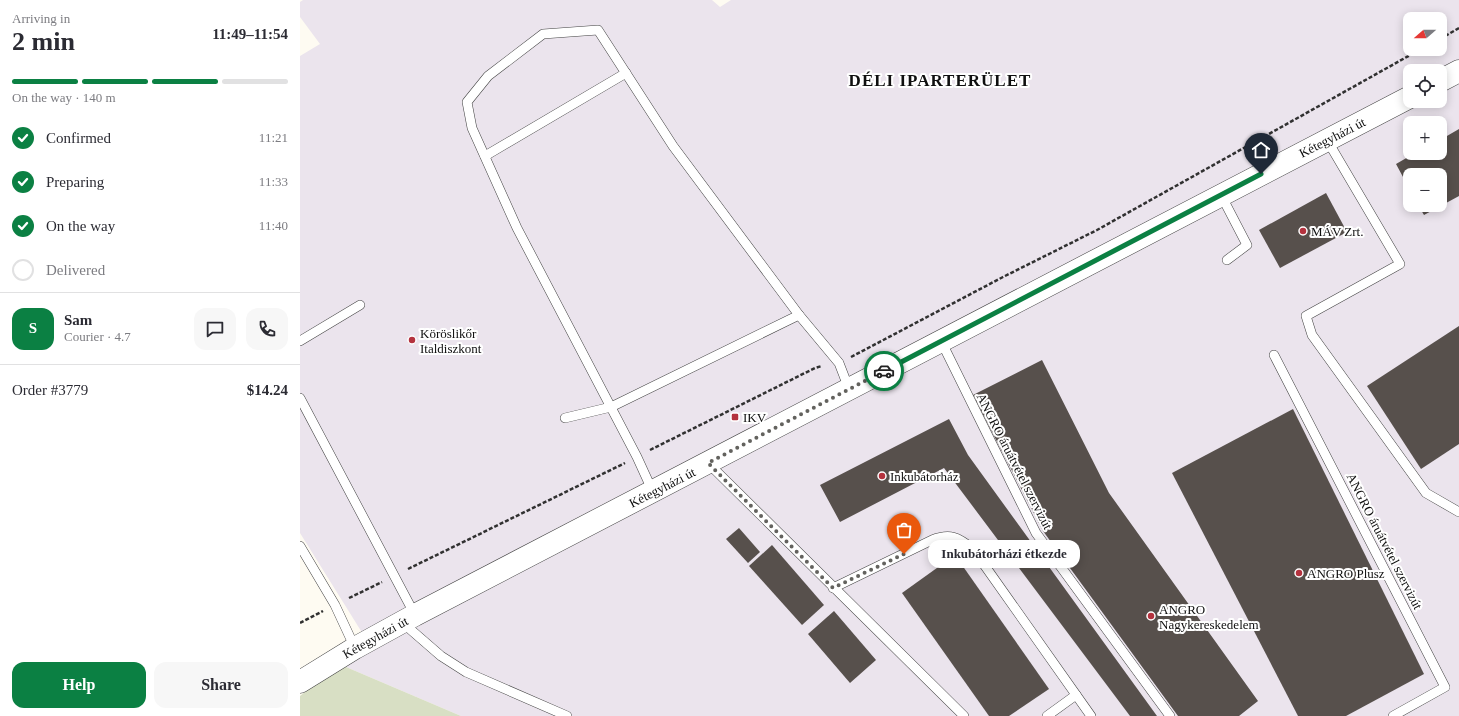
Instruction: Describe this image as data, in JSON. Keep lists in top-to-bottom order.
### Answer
{
  "streets": {
    "street": ["Kétegyházi út"],
    "lane": ["ANGRO áruátvétel szervizút"]
  },
  "crossings": [
    ["Kétegyházi út", "ANGRO áruátvétel szervizút"]
  ],
  "districts": ["DÉLI IPARTERÜLET"],
  "places": {
    "other": [
      "MÁV Zrt.",
      "Köröslikőr Italdiszkont",
      "Inkubátorház",
      "Inkubátorházi étkezde",
      "ANGRO Plusz",
      "ANGRO Nagykereskedelem"
    ],
    "transit": ["IKV"]
  },
  "north": "left",
  "page": {
    "heading": ["2 min", "Arriving in", "11:49–11:54"],
    "panel": [
      "Sam",
      "Courier · 4.7",
      "Order #3779",
      "$14.24"
    ],
    "map_buttons": ["+", "−"],
    "bar": "On the way · 140 m",
    "list": [
      ["Confirmed", "11:21"],
      ["Preparing", "11:33"],
      ["On the way", "11:40"],
      "Delivered"
    ],
    "round": "S",
    "bubble": "Inkubátorházi étkezde",
    "buttons": ["Help", "Share"]
  }
}
